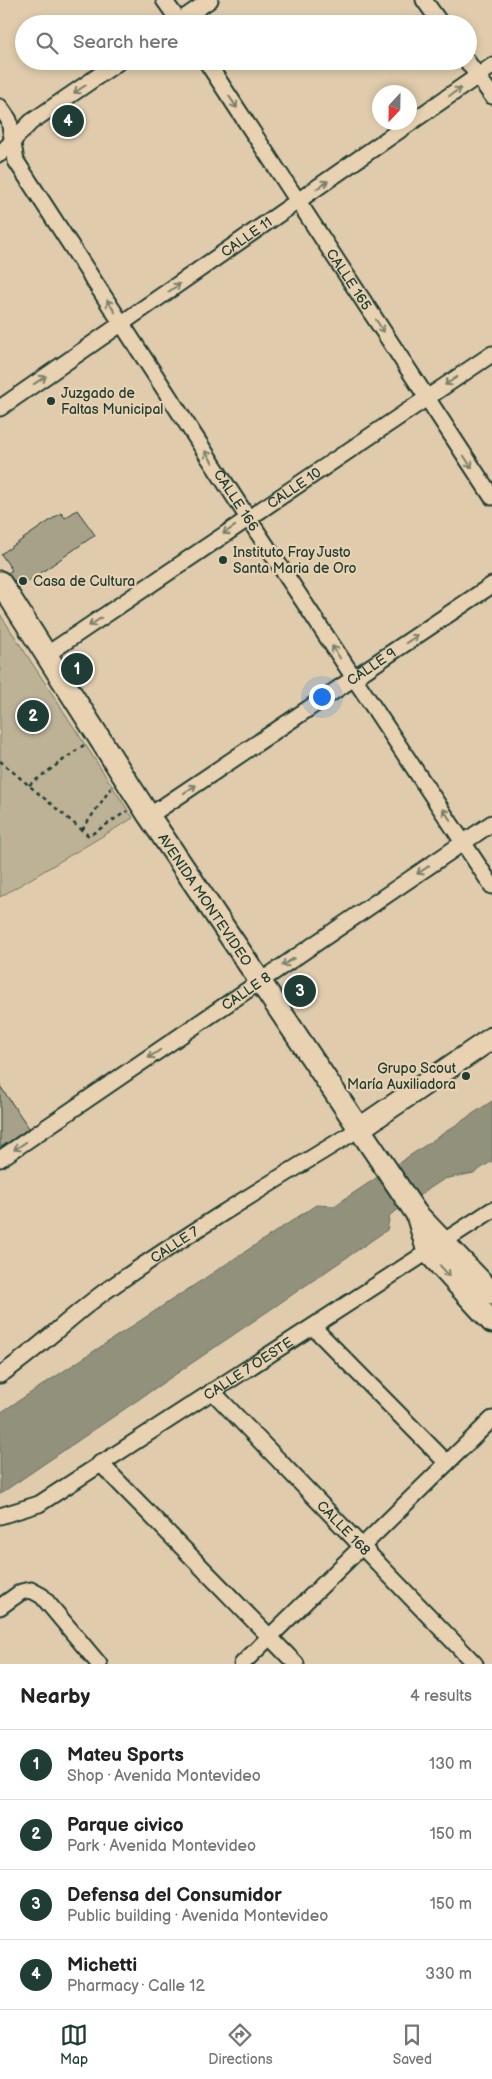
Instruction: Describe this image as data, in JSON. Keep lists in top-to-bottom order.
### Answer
{
  "streets": {
    "main road": ["AVENIDA MONTEVIDEO"],
    "street": [
      "CALLE 11",
      "CALLE 165",
      "CALLE 10",
      "CALLE 166",
      "CALLE 9",
      "CALLE 8",
      "CALLE 7",
      "CALLE 7 OESTE",
      "CALLE 168"
    ]
  },
  "crossings": [
    ["CALLE 11", "CALLE 165"],
    ["CALLE 11", "CALLE 166"],
    ["CALLE 165", "CALLE 10"],
    ["CALLE 10", "CALLE 166"],
    ["CALLE 10", "AVENIDA MONTEVIDEO"],
    ["CALLE 166", "CALLE 9"],
    ["CALLE 166", "CALLE 8"],
    ["CALLE 9", "AVENIDA MONTEVIDEO"],
    ["AVENIDA MONTEVIDEO", "CALLE 8"],
    ["AVENIDA MONTEVIDEO", "CALLE 7"],
    ["AVENIDA MONTEVIDEO", "CALLE 7 OESTE"],
    ["CALLE 7 OESTE", "CALLE 168"]
  ],
  "one_way": [
    "CALLE 11",
    "CALLE 165",
    "CALLE 10",
    "CALLE 166",
    "CALLE 9",
    "CALLE 8"
  ],
  "places": [
    "Juzgado de Faltas Municipal",
    "Instituto Fray Justo Santa Maria de Oro",
    "Casa de Cultura",
    "Grupo Scout María Auxiliadora"
  ],
  "north": "bottom",
  "page": {
    "search": "Search here",
    "pins": [
      "4",
      "1",
      "2",
      "3"
    ],
    "heading": ["Nearby", "4 results"],
    "list": [
      {
        "mark": "1",
        "name": "Mateu Sports",
        "note": "Shop · Avenida Montevideo",
        "value": "130 m"
      },
      {
        "mark": "2",
        "name": "Parque civico",
        "note": "Park · Avenida Montevideo",
        "value": "150 m"
      },
      {
        "mark": "3",
        "name": "Defensa del Consumidor",
        "note": "Public building · Avenida Montevideo",
        "value": "150 m"
      },
      {
        "mark": "4",
        "name": "Michetti",
        "note": "Pharmacy · Calle 12",
        "value": "330 m"
      }
    ],
    "nav": ["Map", "Directions", "Saved"]
  }
}
